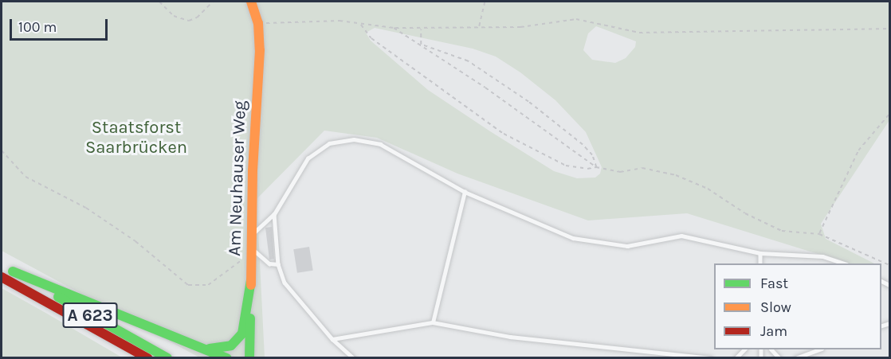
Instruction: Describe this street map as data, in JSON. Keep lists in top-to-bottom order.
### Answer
{
  "streets": {
    "main road": ["Am Neuhauser Weg", "A 623"]
  },
  "parks": ["Staatsforst Saarbrücken"],
  "legend": ["Fast", "Slow", "Jam"],
  "scale_bar": "100 m"
}
